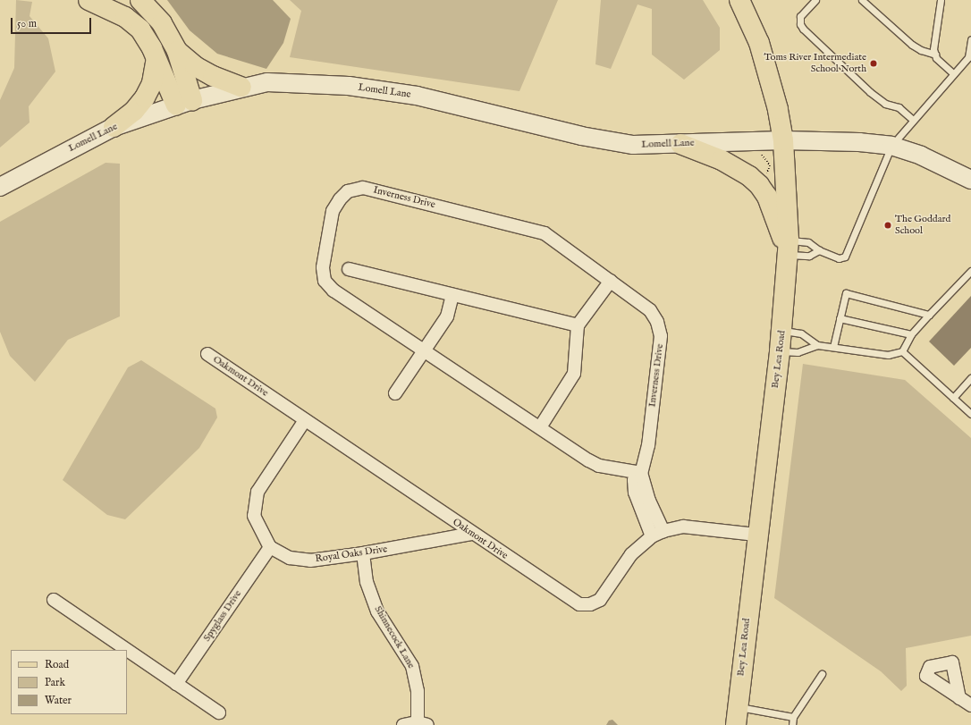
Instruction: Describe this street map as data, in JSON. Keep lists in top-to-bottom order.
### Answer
{
  "streets": {
    "main road": ["Bey Lea Road"],
    "street": [
      "Lomell Lane",
      "Inverness Drive",
      "Oakmont Drive",
      "Royal Oaks Drive",
      "Spyglass Drive",
      "Shinnecock Lane"
    ]
  },
  "crossings": [
    ["Lomell Lane", "Bey Lea Road"],
    ["Bey Lea Road", "Oakmont Drive"],
    ["Oakmont Drive", "Royal Oaks Drive"],
    ["Royal Oaks Drive", "Spyglass Drive"],
    ["Royal Oaks Drive", "Shinnecock Lane"]
  ],
  "places": ["Toms River Intermediate School North", "The Goddard School"],
  "legend": ["Road", "Park", "Water"],
  "scale_bar": "50 m"
}
